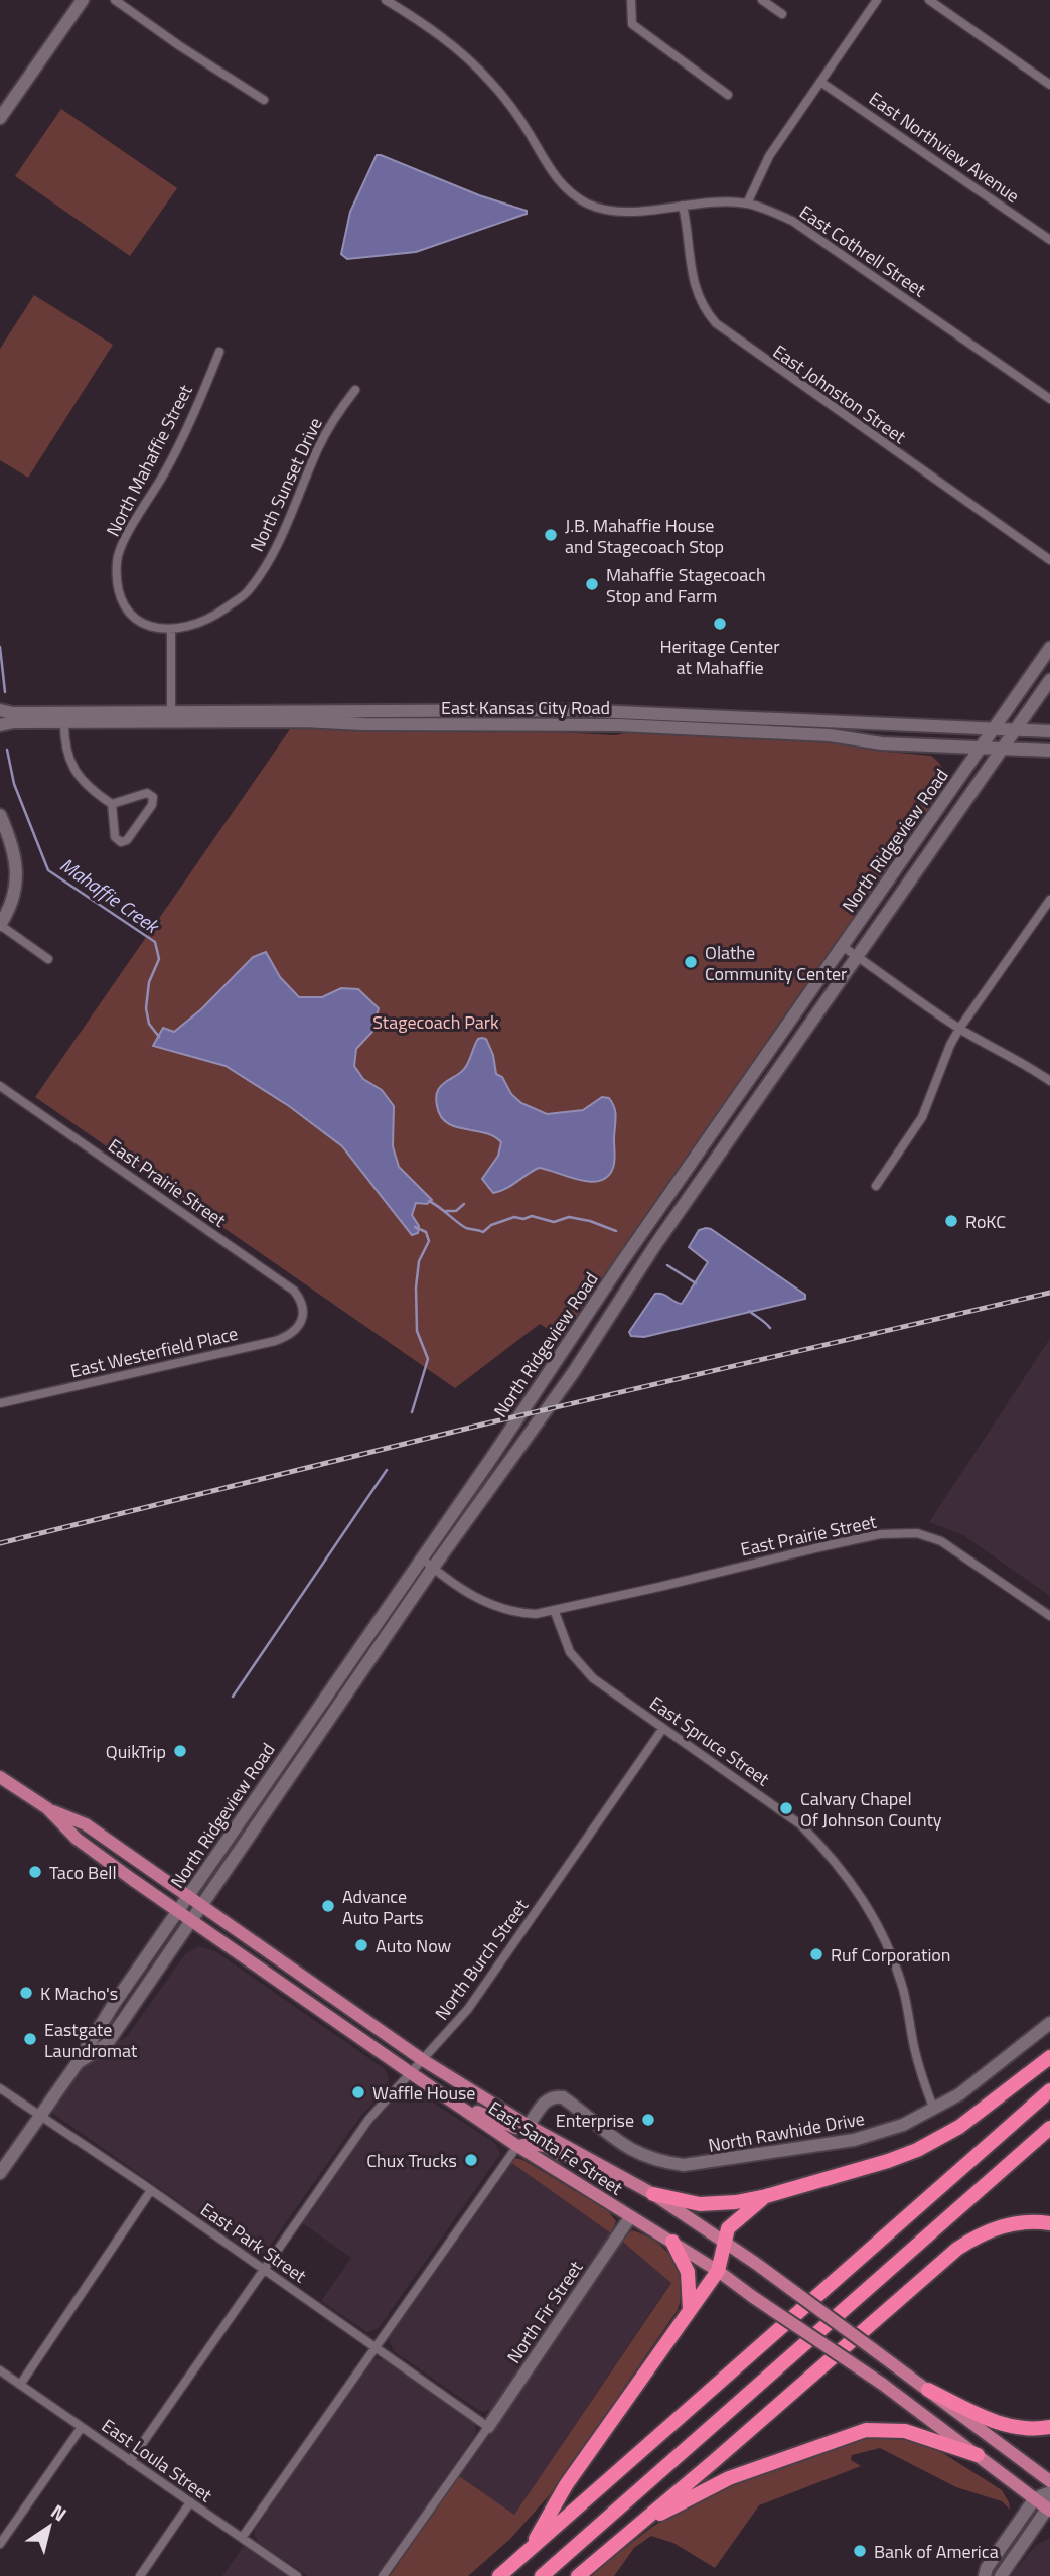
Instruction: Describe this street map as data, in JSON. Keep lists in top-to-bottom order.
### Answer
{
  "streets": {
    "main road": [
      "East Kansas City Road",
      "North Ridgeview Road",
      "North Rawhide Drive",
      "East Santa Fe Street",
      "North Fir Street"
    ],
    "street": [
      "East Northview Avenue",
      "East Cothrell Street",
      "East Johnston Street",
      "North Mahaffie Street",
      "North Sunset Drive",
      "East Prairie Street",
      "East Westerfield Place",
      "East Spruce Street",
      "North Burch Street",
      "East Park Street",
      "East Loula Street"
    ]
  },
  "crossings": [
    ["East Cothrell Street", "East Johnston Street"],
    ["North Mahaffie Street", "North Sunset Drive"],
    ["East Kansas City Road", "North Ridgeview Road"],
    ["North Ridgeview Road", "East Santa Fe Street"],
    ["North Ridgeview Road", "East Park Street"],
    ["East Prairie Street", "East Westerfield Place"],
    ["East Prairie Street", "East Spruce Street"],
    ["East Spruce Street", "North Burch Street"],
    ["East Spruce Street", "North Rawhide Drive"],
    ["North Burch Street", "East Santa Fe Street"],
    ["North Burch Street", "East Park Street"],
    ["North Burch Street", "East Loula Street"],
    ["North Rawhide Drive", "East Santa Fe Street"],
    ["East Santa Fe Street", "North Fir Street"],
    ["East Park Street", "North Fir Street"]
  ],
  "water": ["Mahaffie Creek"],
  "parks": ["Stagecoach Park"],
  "places": [
    "J.B. Mahaffie House and Stagecoach Stop",
    "Mahaffie Stagecoach Stop and Farm",
    "Heritage Center at Mahaffie",
    "Olathe Community Center",
    "RoKC",
    "QuikTrip",
    "Calvary Chapel Of Johnson County",
    "Taco Bell",
    "Advance Auto Parts",
    "Auto Now",
    "Ruf Corporation",
    "K Macho's",
    "Eastgate Laundromat",
    "Waffle House",
    "Enterprise",
    "Chux Trucks",
    "Bank of America"
  ],
  "north": "top right"
}
